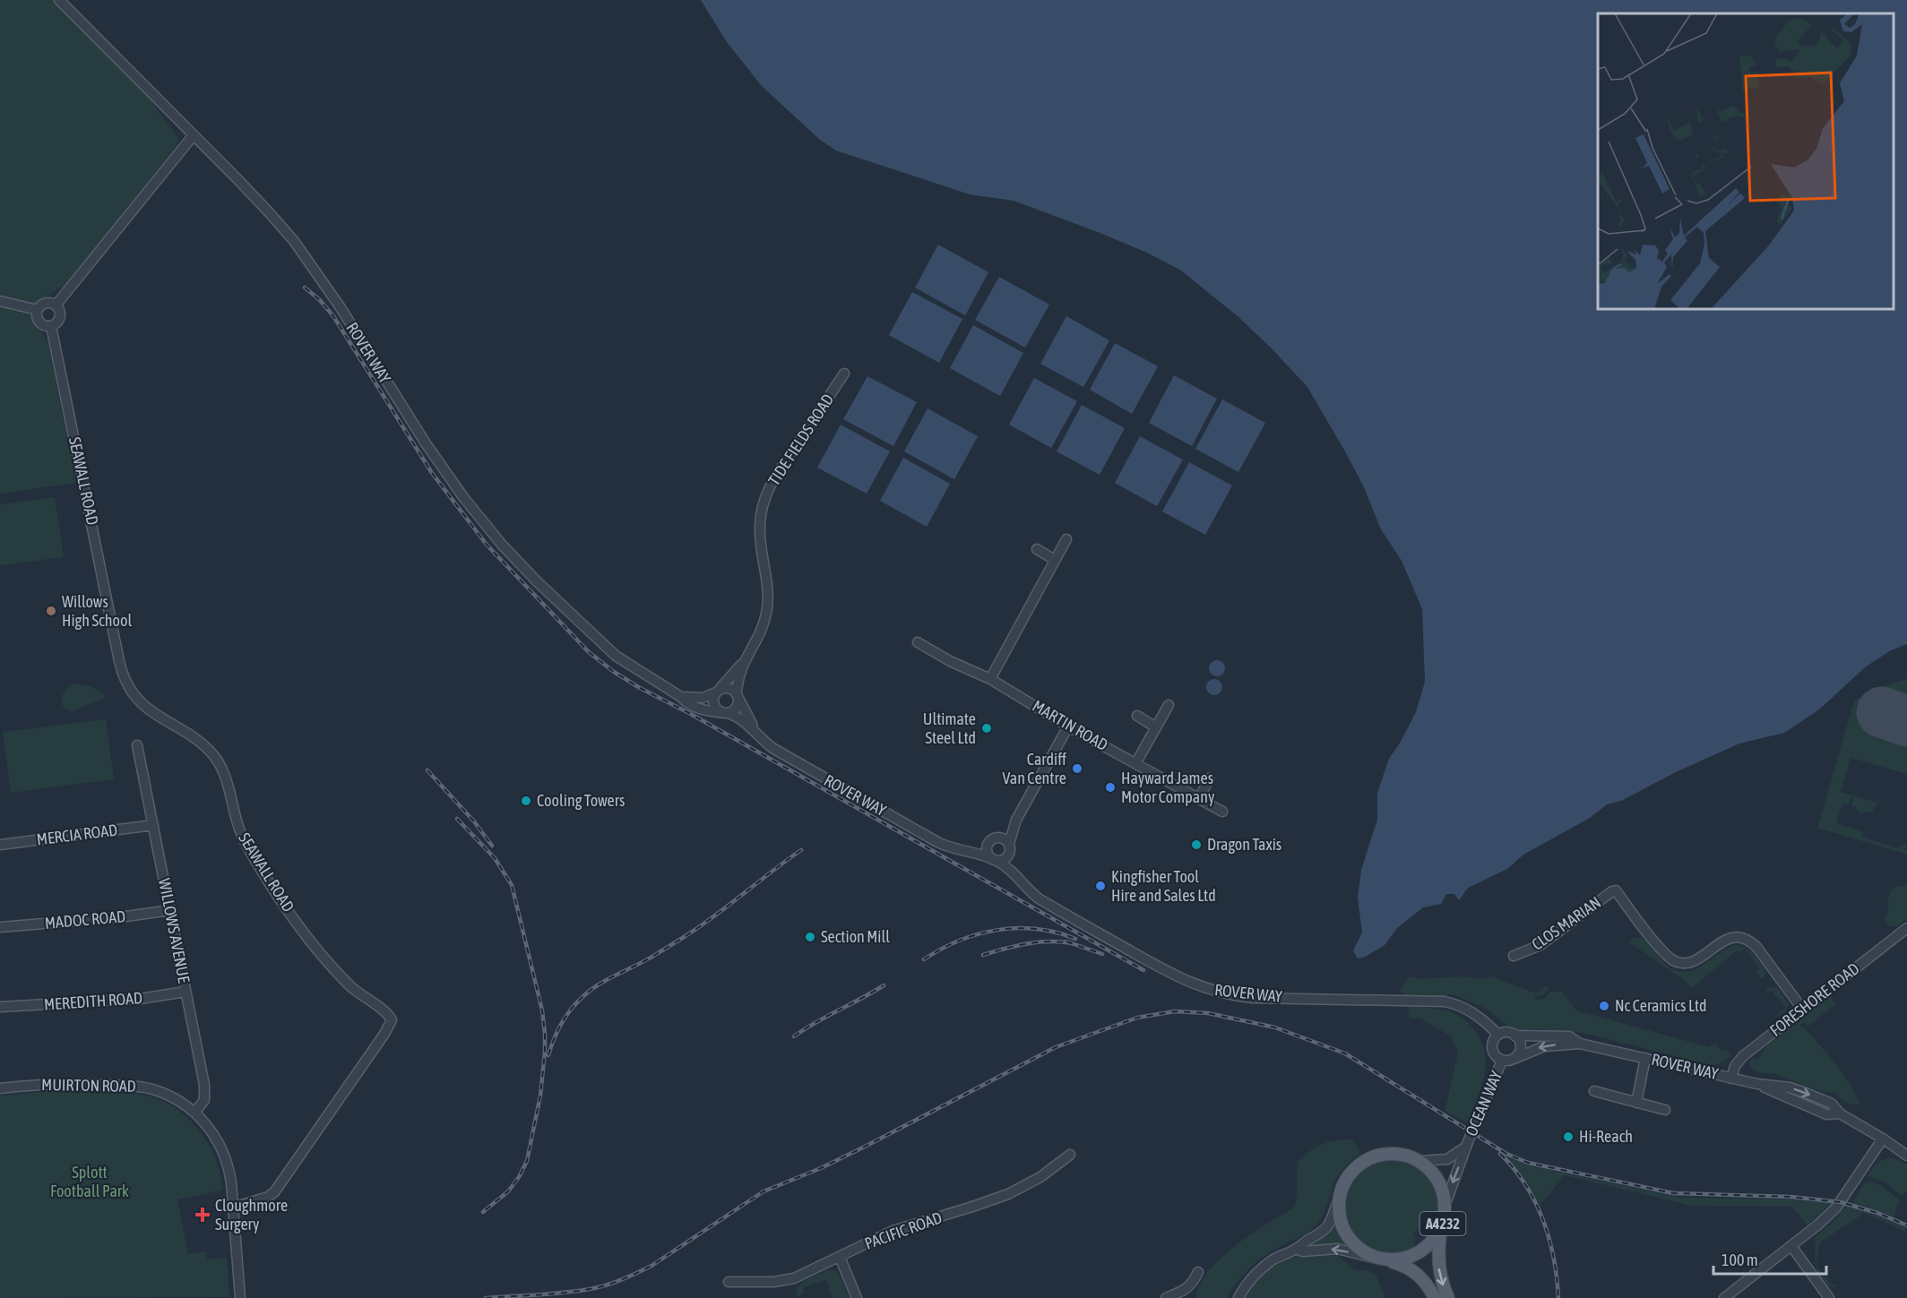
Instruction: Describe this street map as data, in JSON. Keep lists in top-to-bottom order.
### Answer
{
  "streets": {
    "main road": ["A4232"],
    "street": [
      "ROVER WAY",
      "TIDE FIELDS ROAD",
      "SEAWALL ROAD",
      "MARTIN ROAD",
      "MERCIA ROAD",
      "MADOC ROAD",
      "CLOS MARIAN",
      "WILLOWS AVENUE",
      "FORESHORE ROAD",
      "MEREDITH ROAD",
      "MUIRTON ROAD",
      "OCEAN WAY",
      "PACIFIC ROAD"
    ]
  },
  "crossings": [
    ["ROVER WAY", "TIDE FIELDS ROAD"],
    ["ROVER WAY", "FORESHORE ROAD"],
    ["ROVER WAY", "OCEAN WAY"],
    ["SEAWALL ROAD", "MUIRTON ROAD"],
    ["MERCIA ROAD", "WILLOWS AVENUE"],
    ["MADOC ROAD", "WILLOWS AVENUE"],
    ["CLOS MARIAN", "FORESHORE ROAD"],
    ["WILLOWS AVENUE", "MEREDITH ROAD"],
    ["WILLOWS AVENUE", "MUIRTON ROAD"],
    ["OCEAN WAY", "A4232"]
  ],
  "parks": ["Splott Football Park"],
  "places": {
    "other": [
      "Willows High School",
      "Ultimate Steel Ltd",
      "Cardiff Van Centre",
      "Hayward James Motor Company",
      "Cooling Towers",
      "Dragon Taxis",
      "Kingfisher Tool Hire and Sales Ltd",
      "Section Mill",
      "Nc Ceramics Ltd",
      "Hi-Reach"
    ],
    "health": ["Cloughmore Surgery"]
  },
  "scale_bar": "100 m"
}
